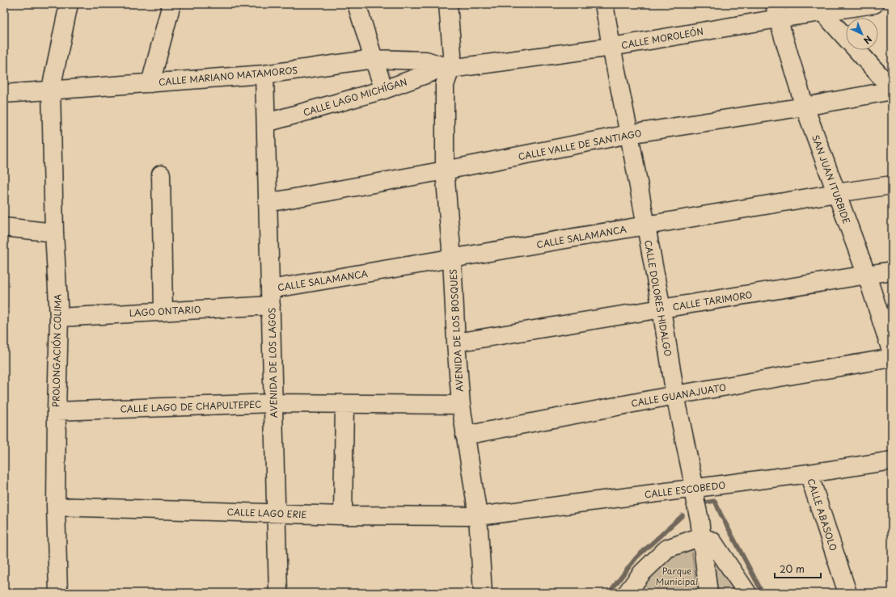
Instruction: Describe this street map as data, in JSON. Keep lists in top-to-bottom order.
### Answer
{
  "streets": {
    "street": [
      "CALLE MOROLEÓN",
      "CALLE MARIANO MATAMOROS",
      "CALLE LAGO MICHÍGAN",
      "CALLE VALLE DE SANTIAGO",
      "SAN JUAN ITURBIDE",
      "CALLE SALAMANCA",
      "CALLE DOLORES HIDALGO",
      "CALLE TARIMORO",
      "LAGO ONTARIO",
      "AVENIDA DE LOS BOSQUES",
      "PROLONGACIÓN COLIMA",
      "AVENIDA DE LOS LAGOS",
      "CALLE GUANAJUATO",
      "CALLE LAGO DE CHAPULTEPEC",
      "CALLE ESCOBEDO",
      "CALLE LAGO ERIE",
      "CALLE ABASOLO"
    ]
  },
  "crossings": [
    ["CALLE MOROLEÓN", "CALLE MARIANO MATAMOROS"],
    ["CALLE MOROLEÓN", "CALLE LAGO MICHÍGAN"],
    ["CALLE MOROLEÓN", "SAN JUAN ITURBIDE"],
    ["CALLE MOROLEÓN", "CALLE DOLORES HIDALGO"],
    ["CALLE MOROLEÓN", "AVENIDA DE LOS BOSQUES"],
    ["CALLE MARIANO MATAMOROS", "CALLE LAGO MICHÍGAN"],
    ["CALLE MARIANO MATAMOROS", "AVENIDA DE LOS BOSQUES"],
    ["CALLE MARIANO MATAMOROS", "PROLONGACIÓN COLIMA"],
    ["CALLE MARIANO MATAMOROS", "AVENIDA DE LOS LAGOS"],
    ["CALLE LAGO MICHÍGAN", "AVENIDA DE LOS BOSQUES"],
    ["CALLE LAGO MICHÍGAN", "AVENIDA DE LOS LAGOS"],
    ["CALLE VALLE DE SANTIAGO", "SAN JUAN ITURBIDE"],
    ["CALLE VALLE DE SANTIAGO", "CALLE DOLORES HIDALGO"],
    ["CALLE VALLE DE SANTIAGO", "AVENIDA DE LOS BOSQUES"],
    ["CALLE VALLE DE SANTIAGO", "AVENIDA DE LOS LAGOS"],
    ["SAN JUAN ITURBIDE", "CALLE SALAMANCA"],
    ["SAN JUAN ITURBIDE", "CALLE TARIMORO"],
    ["CALLE SALAMANCA", "CALLE DOLORES HIDALGO"],
    ["CALLE SALAMANCA", "LAGO ONTARIO"],
    ["CALLE SALAMANCA", "AVENIDA DE LOS BOSQUES"],
    ["CALLE SALAMANCA", "AVENIDA DE LOS LAGOS"],
    ["CALLE DOLORES HIDALGO", "CALLE TARIMORO"],
    ["CALLE DOLORES HIDALGO", "CALLE GUANAJUATO"],
    ["CALLE DOLORES HIDALGO", "CALLE ESCOBEDO"],
    ["CALLE TARIMORO", "AVENIDA DE LOS BOSQUES"],
    ["LAGO ONTARIO", "PROLONGACIÓN COLIMA"],
    ["LAGO ONTARIO", "AVENIDA DE LOS LAGOS"],
    ["AVENIDA DE LOS BOSQUES", "CALLE GUANAJUATO"],
    ["AVENIDA DE LOS BOSQUES", "CALLE LAGO DE CHAPULTEPEC"],
    ["AVENIDA DE LOS BOSQUES", "CALLE ESCOBEDO"],
    ["AVENIDA DE LOS BOSQUES", "CALLE LAGO ERIE"],
    ["PROLONGACIÓN COLIMA", "CALLE LAGO DE CHAPULTEPEC"],
    ["PROLONGACIÓN COLIMA", "CALLE LAGO ERIE"],
    ["AVENIDA DE LOS LAGOS", "CALLE LAGO DE CHAPULTEPEC"],
    ["AVENIDA DE LOS LAGOS", "CALLE LAGO ERIE"],
    ["CALLE ESCOBEDO", "CALLE LAGO ERIE"],
    ["CALLE ESCOBEDO", "CALLE ABASOLO"]
  ],
  "parks": ["Parque Municipal"],
  "scale_bar": "20 m",
  "north": "bottom right"
}
